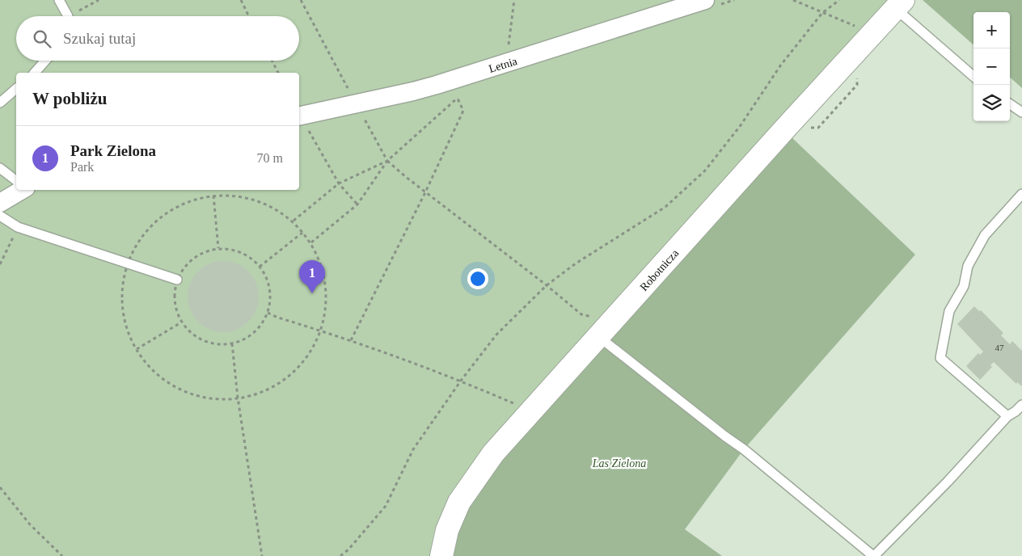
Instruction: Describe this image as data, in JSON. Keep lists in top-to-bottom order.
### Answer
{
  "streets": {
    "street": ["Letnia", "Robotnicza"]
  },
  "parks": ["Las Zielona"],
  "house_numbers": ["47"],
  "page": {
    "map_buttons": ["+", "−"],
    "search": "Szukaj tutaj",
    "heading": "W pobliżu",
    "list": [
      {
        "mark": "1",
        "name": "Park Zielona",
        "note": "Park",
        "value": "70 m"
      }
    ],
    "pins": "1"
  }
}
